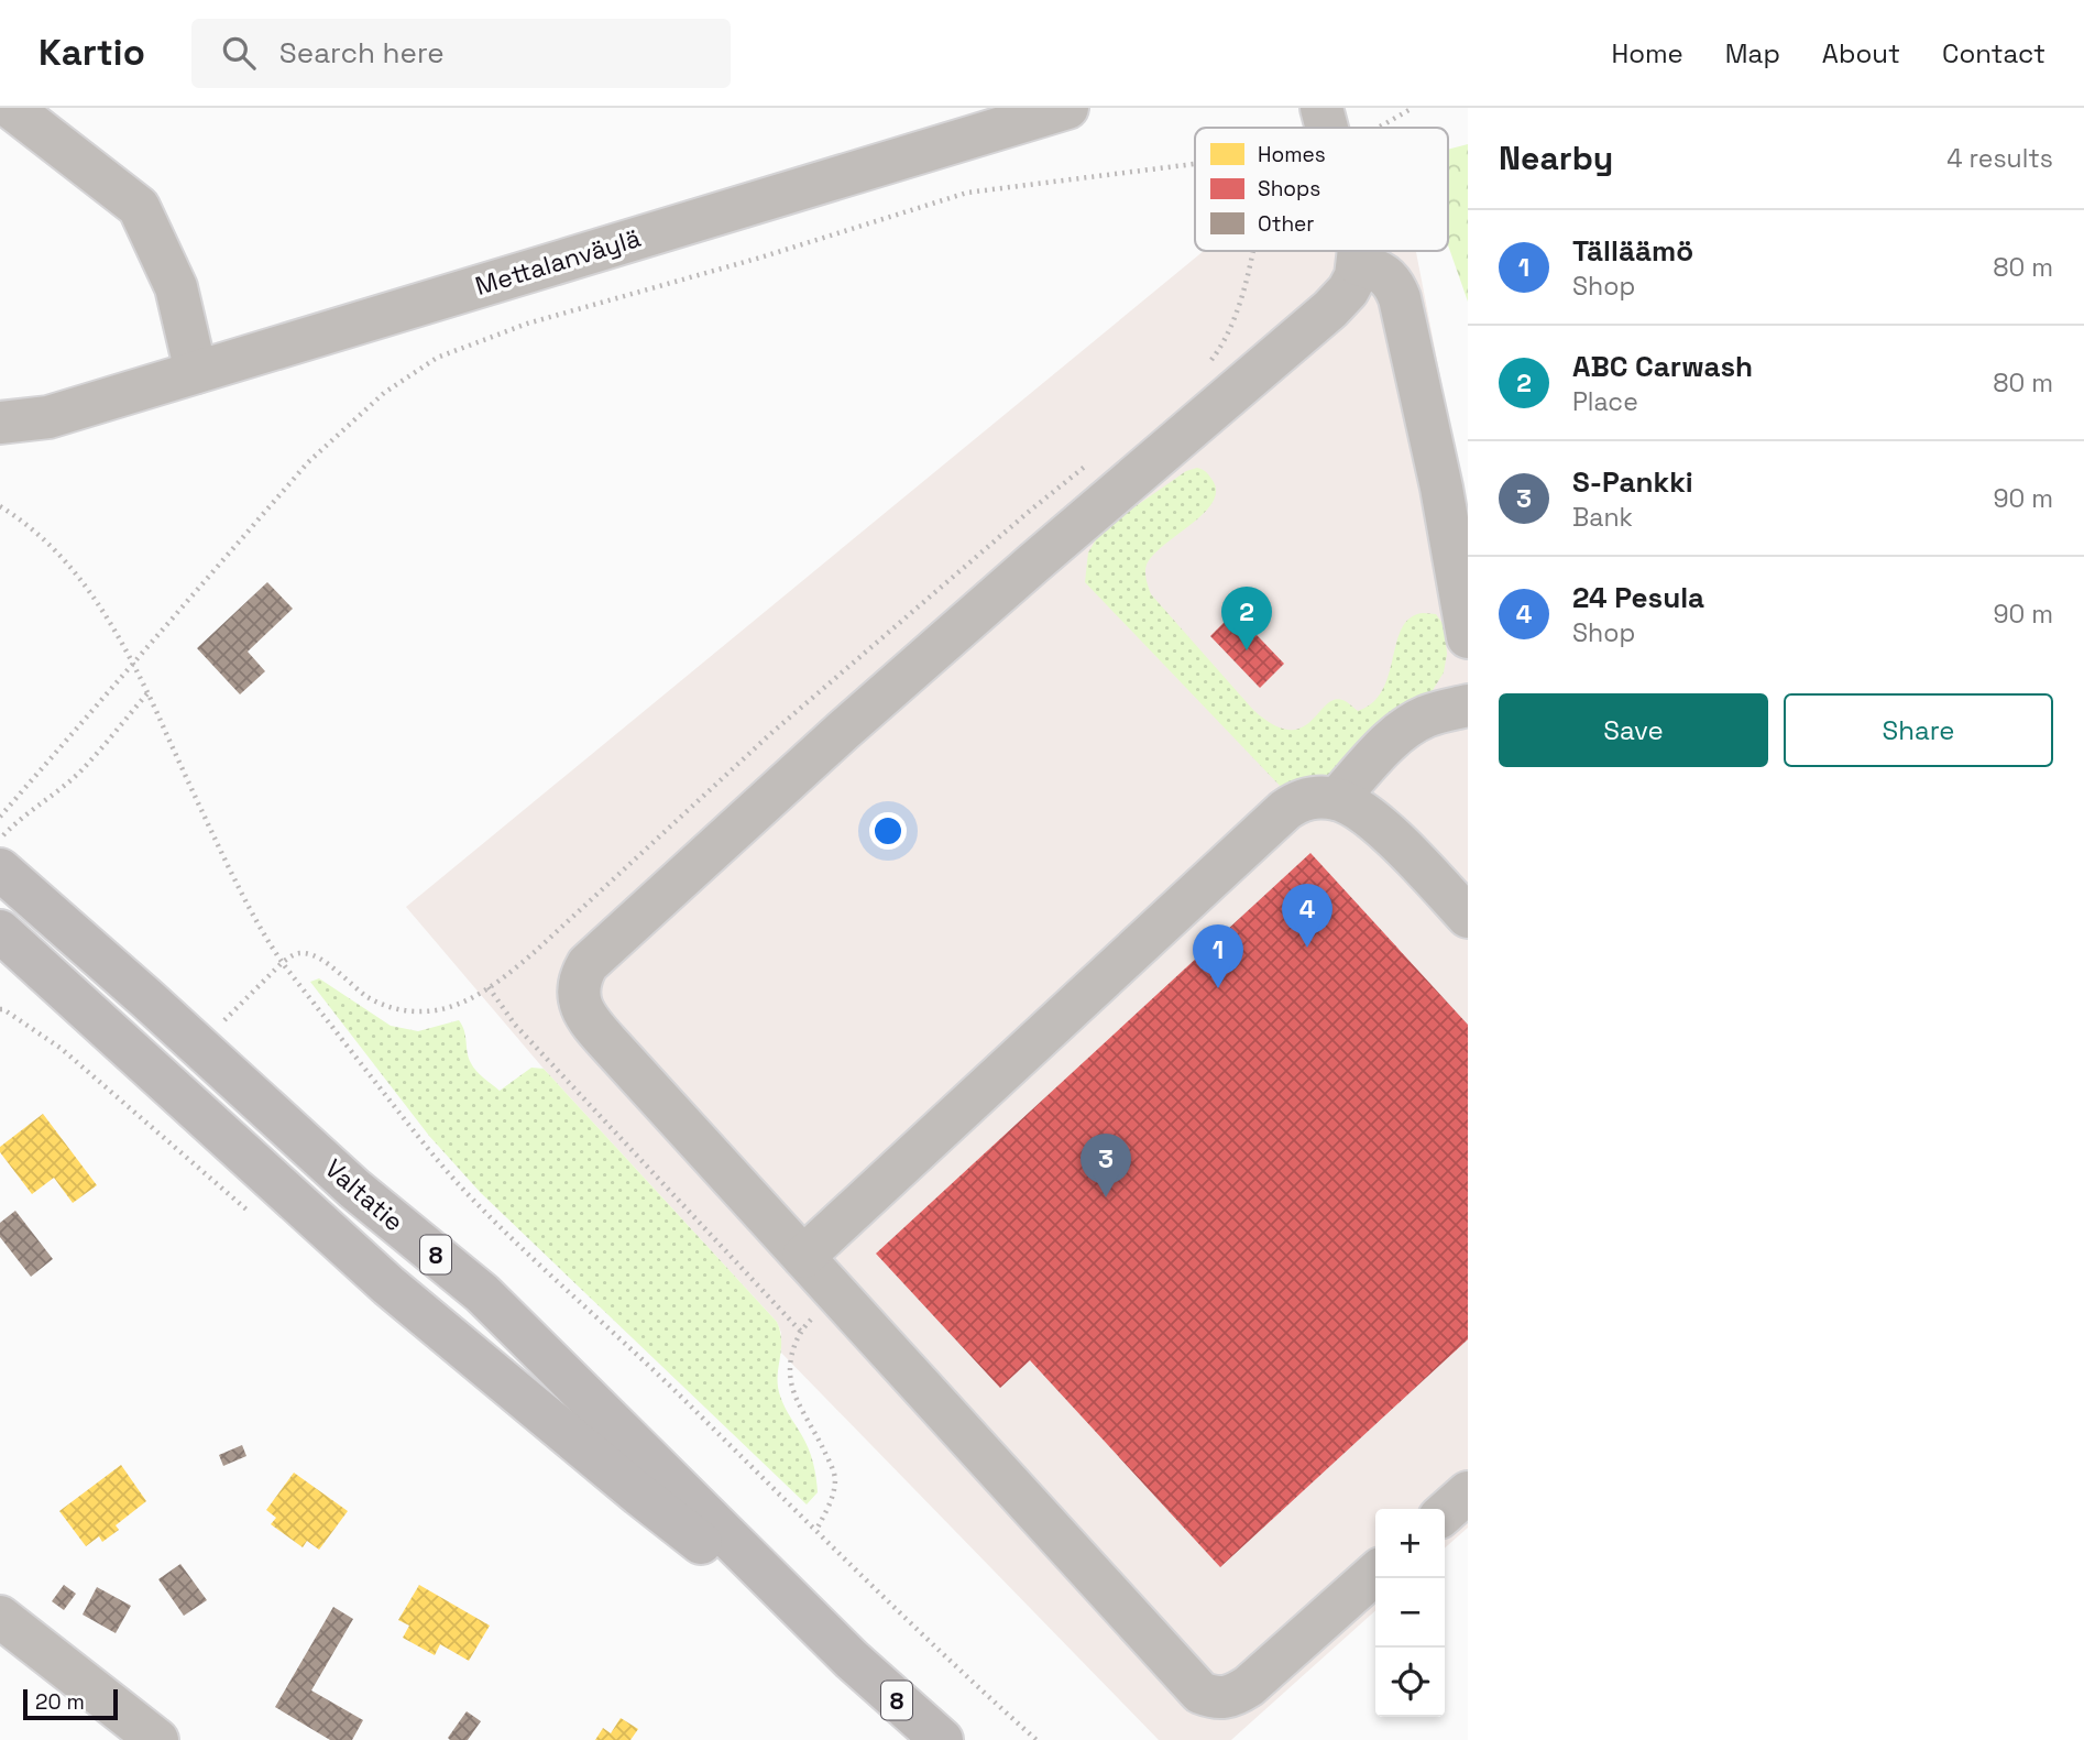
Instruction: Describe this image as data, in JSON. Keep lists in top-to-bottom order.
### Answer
{
  "streets": {
    "highway": ["Valtatie", "8"],
    "street": ["Mettalanväylä"]
  },
  "legend": ["Homes", "Shops", "Other"],
  "scale_bar": "20 m",
  "page": {
    "header": "Kartio",
    "search": "Search here",
    "nav": [
      "Home",
      "Map",
      "About",
      "Contact"
    ],
    "heading": ["Nearby", "4 results"],
    "list": [
      {
        "mark": "1",
        "name": "Tälläämö",
        "note": "Shop",
        "value": "80 m"
      },
      {
        "mark": "2",
        "name": "ABC Carwash",
        "note": "Place",
        "value": "80 m"
      },
      {
        "mark": "3",
        "name": "S-Pankki",
        "note": "Bank",
        "value": "90 m"
      },
      {
        "mark": "4",
        "name": "24 Pesula",
        "note": "Shop",
        "value": "90 m"
      }
    ],
    "pins": [
      "2",
      "4",
      "1",
      "3"
    ],
    "buttons": ["Save", "Share"],
    "map_buttons": ["+", "−"],
    "scale": "20 m"
  }
}
